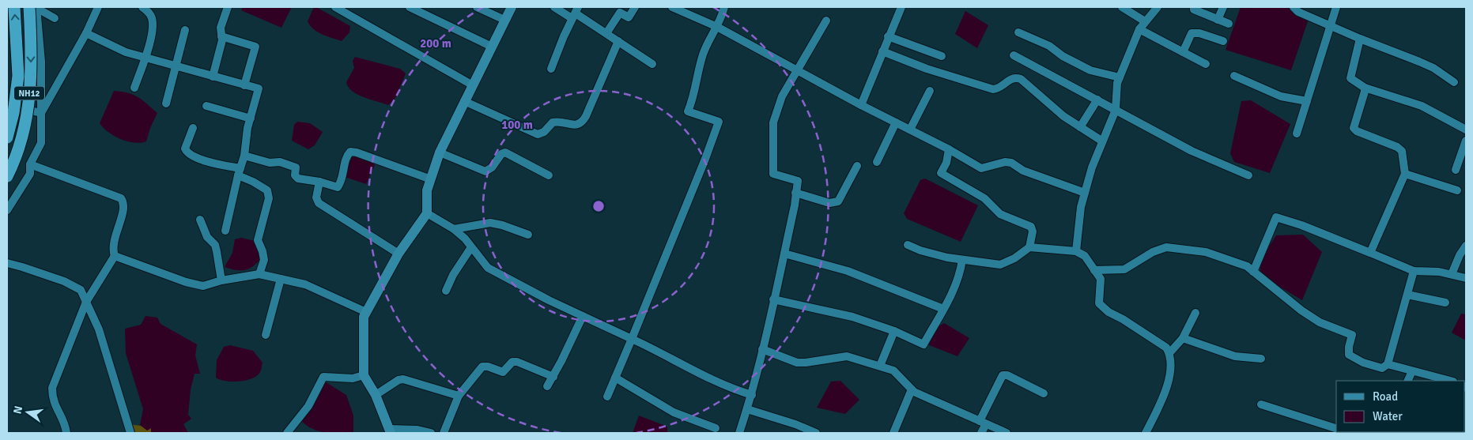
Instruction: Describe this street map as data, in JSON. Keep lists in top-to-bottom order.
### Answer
{
  "streets": {
    "highway": ["NH12"]
  },
  "legend": ["Road", "Water"],
  "north": "left",
  "rings": ["200 m", "100 m"]
}
